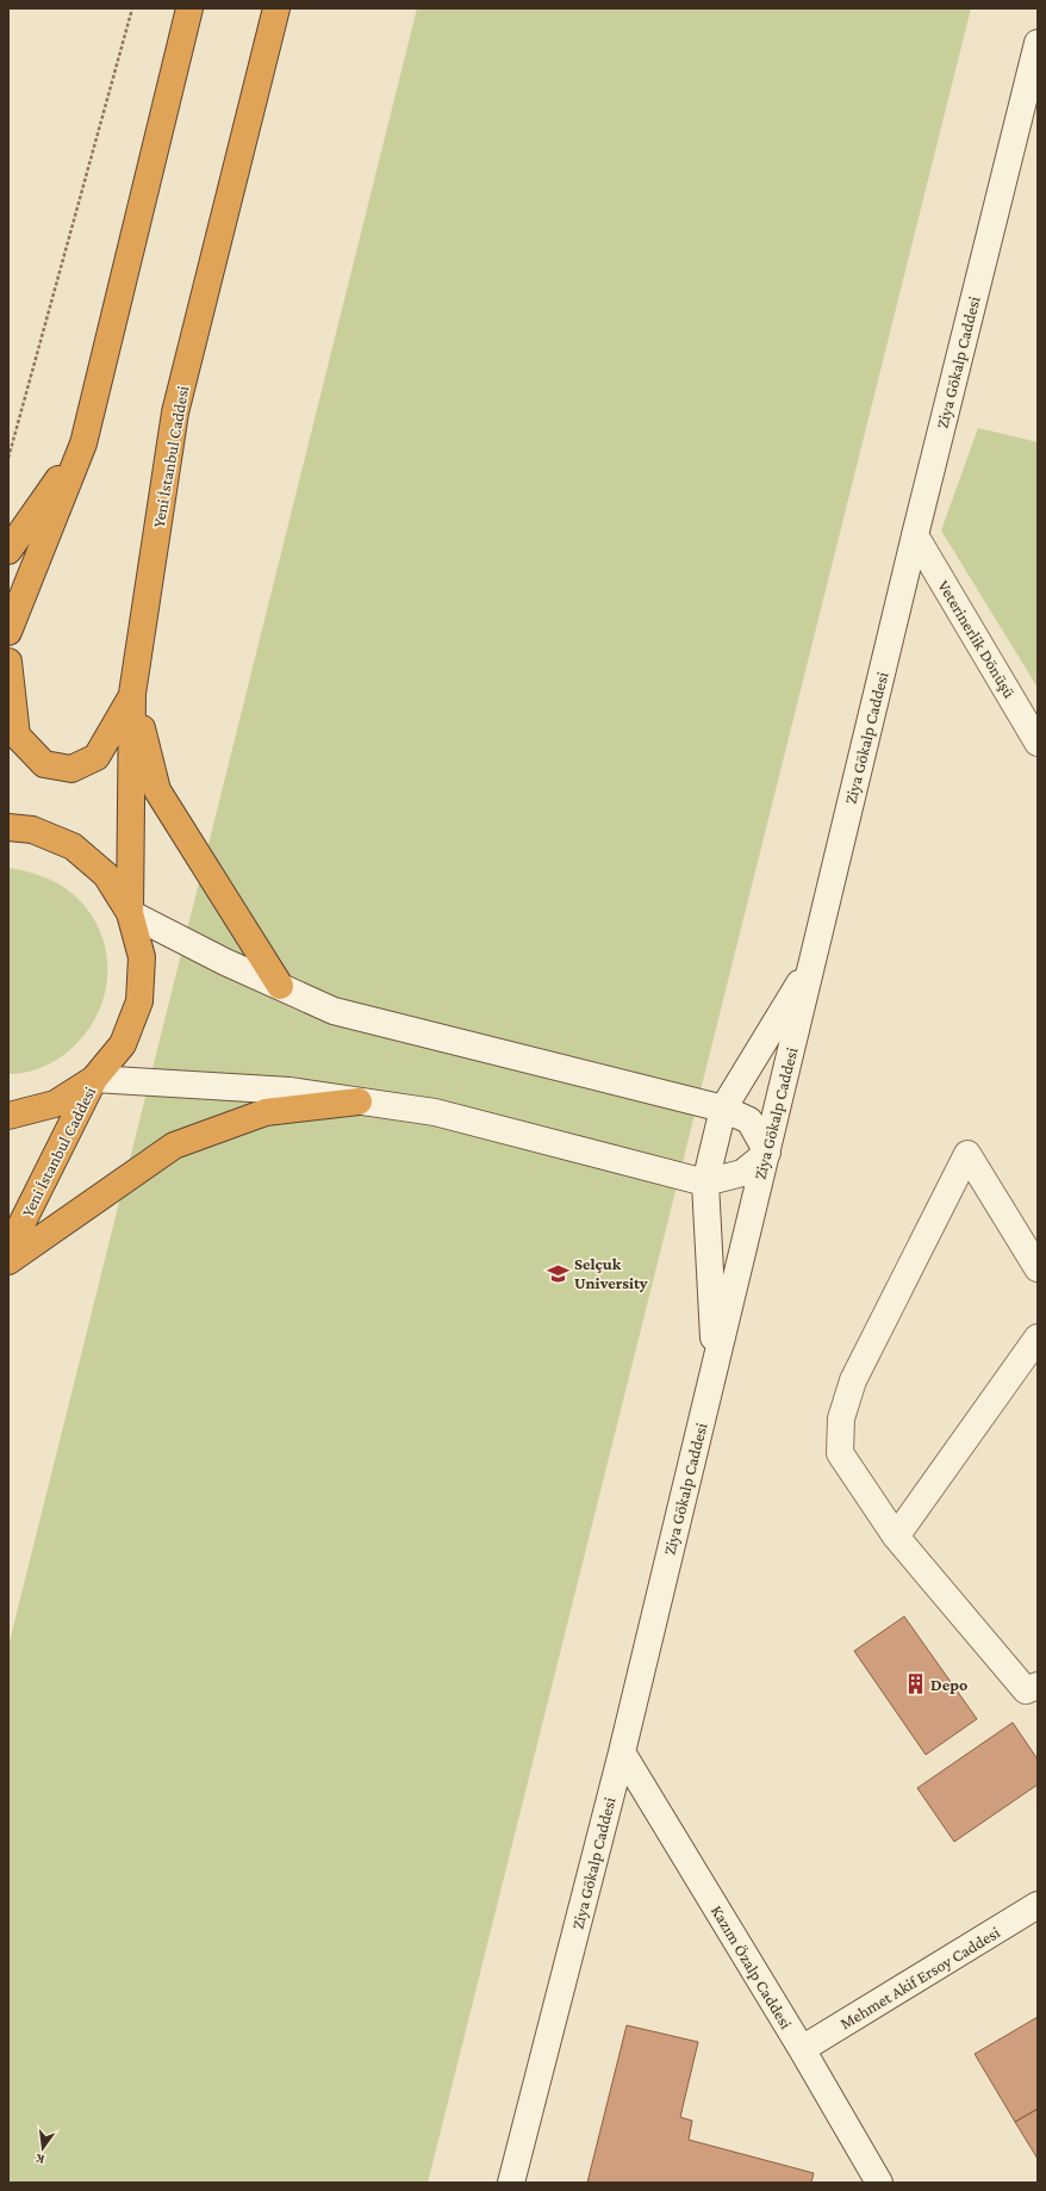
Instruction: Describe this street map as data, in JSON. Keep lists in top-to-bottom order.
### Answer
{
  "streets": {
    "highway": ["Yeni İstanbul Caddesi"],
    "street": [
      "Ziya Gökalp Caddesi",
      "Veterinerlik Dönüşü",
      "Kazım Özalp Caddesi",
      "Mehmet Akif Ersoy Caddesi"
    ]
  },
  "crossings": [
    ["Ziya Gökalp Caddesi", "Veterinerlik Dönüşü"],
    ["Ziya Gökalp Caddesi", "Kazım Özalp Caddesi"],
    ["Kazım Özalp Caddesi", "Mehmet Akif Ersoy Caddesi"]
  ],
  "places": {
    "school or university": ["Selçuk University"],
    "building": ["Depo"]
  },
  "north": "bottom"
}
